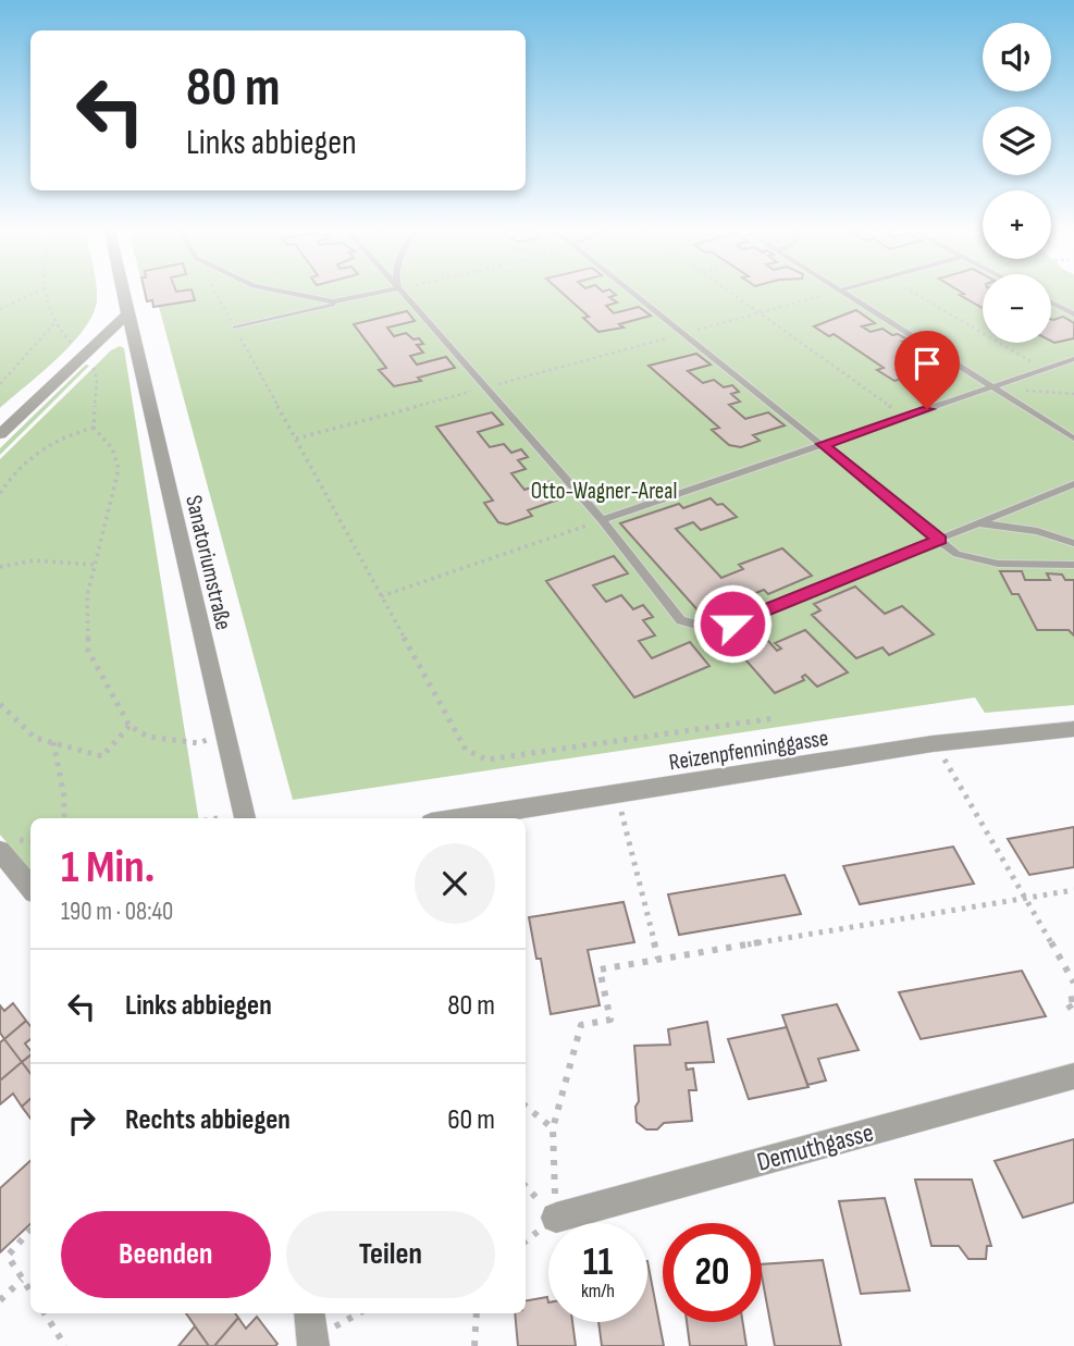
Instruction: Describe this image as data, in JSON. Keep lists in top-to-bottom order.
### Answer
{
  "streets": {
    "street": ["Sanatoriumstraße", "Reizenpfenninggasse", "Demuthgasse"]
  },
  "parks": ["Otto-Wagner-Areal"],
  "page": {
    "map_buttons": ["+", "−"],
    "turn": ["80 m", "Links abbiegen"],
    "heading": ["1 Min.", "190 m · 08:40"],
    "list": [
      {
        "name": "Links abbiegen",
        "value": "80 m"
      },
      {
        "name": "Rechts abbiegen",
        "value": "60 m"
      }
    ],
    "buttons": ["Beenden", "Teilen"],
    "speed": "11 km/h",
    "limit": "20"
  }
}
